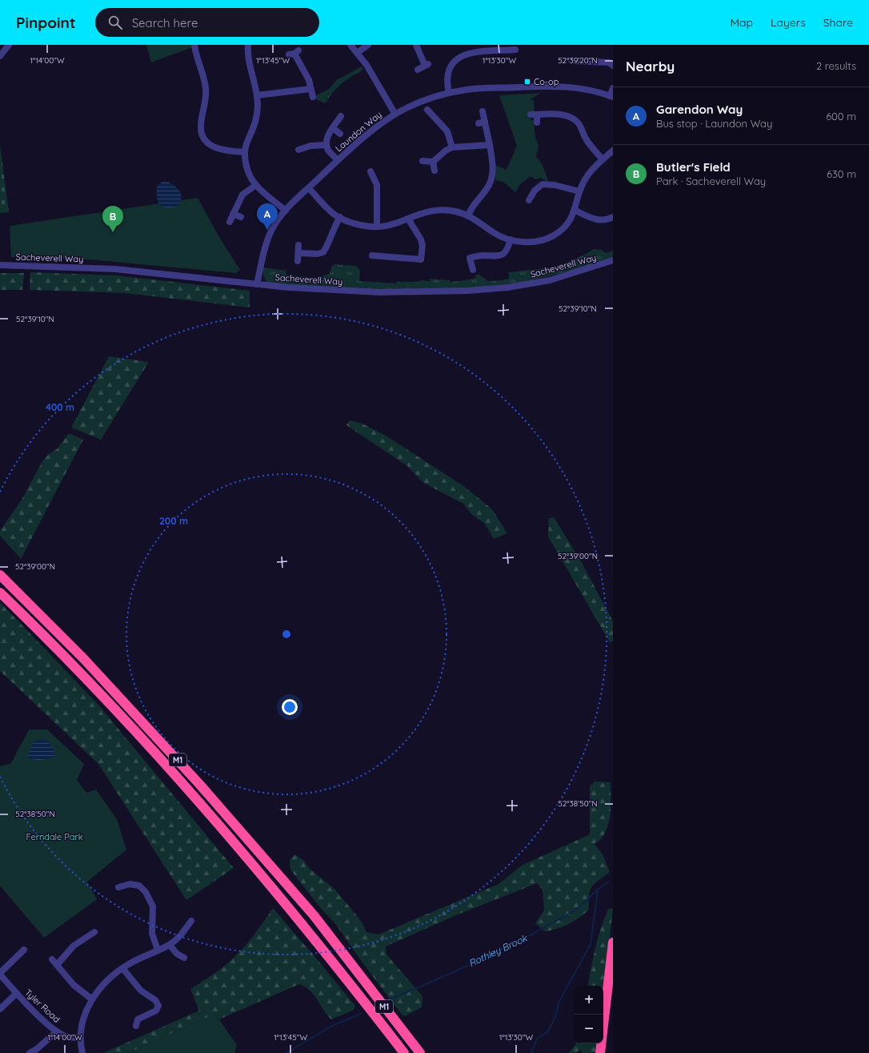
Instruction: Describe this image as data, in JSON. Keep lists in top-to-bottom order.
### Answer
{
  "streets": {
    "highway": ["M1"],
    "street": ["Laundon Way", "Sacheverell Way", "Tyler Road"]
  },
  "crossings": [
    ["Laundon Way", "Sacheverell Way"]
  ],
  "water": ["Rothley Brook"],
  "parks": ["Ferndale Park"],
  "places": {
    "transit": ["Co-op"]
  },
  "page": {
    "header": "Pinpoint",
    "search": "Search here",
    "nav": ["Map", "Layers", "Share"],
    "heading": ["Nearby", "2 results"],
    "list": [
      {
        "mark": "A",
        "name": "Garendon Way",
        "note": "Bus stop · Laundon Way",
        "value": "600 m"
      },
      {
        "mark": "B",
        "name": "Butler's Field",
        "note": "Park · Sacheverell Way",
        "value": "630 m"
      }
    ],
    "pins": ["A", "B"],
    "map_buttons": ["+", "−"]
  },
  "coordinates": [
    "52°39'20\"N",
    "1°14'00\"W",
    "1°13'45\"W",
    "1°13'30\"W",
    "52°39'10\"N",
    "52°39'00\"N",
    "52°38'50\"N"
  ],
  "rings": ["400 m", "200 m"]
}
